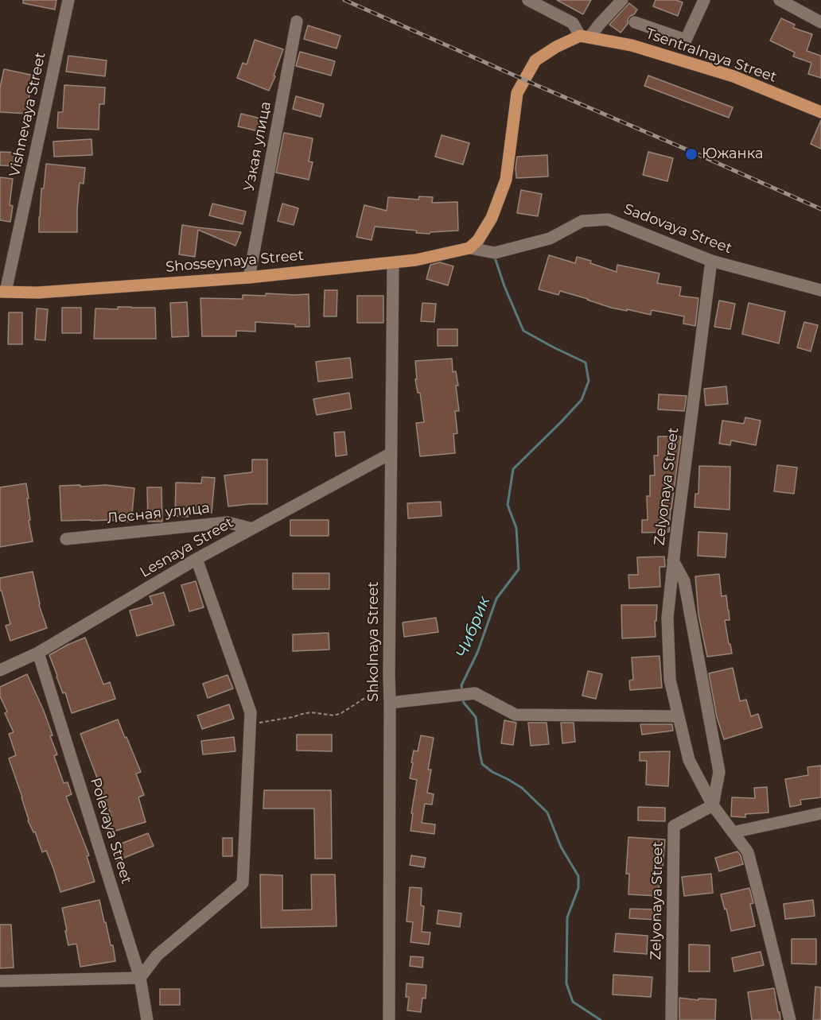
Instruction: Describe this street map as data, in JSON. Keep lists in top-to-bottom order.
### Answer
{
  "streets": {
    "main road": ["Tsentralnaya Street", "Shosseynaya Street"],
    "street": [
      "Vishnevaya Street",
      "Узкая улица",
      "Sadovaya Street",
      "Zelyonaya Street",
      "Лесная улица",
      "Lesnaya Street",
      "Shkolnaya Street",
      "Polevaya Street"
    ]
  },
  "crossings": [
    ["Vishnevaya Street", "Shosseynaya Street"],
    ["Узкая улица", "Shosseynaya Street"],
    ["Sadovaya Street", "Shosseynaya Street"],
    ["Sadovaya Street", "Zelyonaya Street"],
    ["Shosseynaya Street", "Shkolnaya Street"],
    ["Лесная улица", "Lesnaya Street"],
    ["Lesnaya Street", "Shkolnaya Street"],
    ["Lesnaya Street", "Polevaya Street"]
  ],
  "water": ["Чибрик"],
  "places": ["Южанка"]
}
